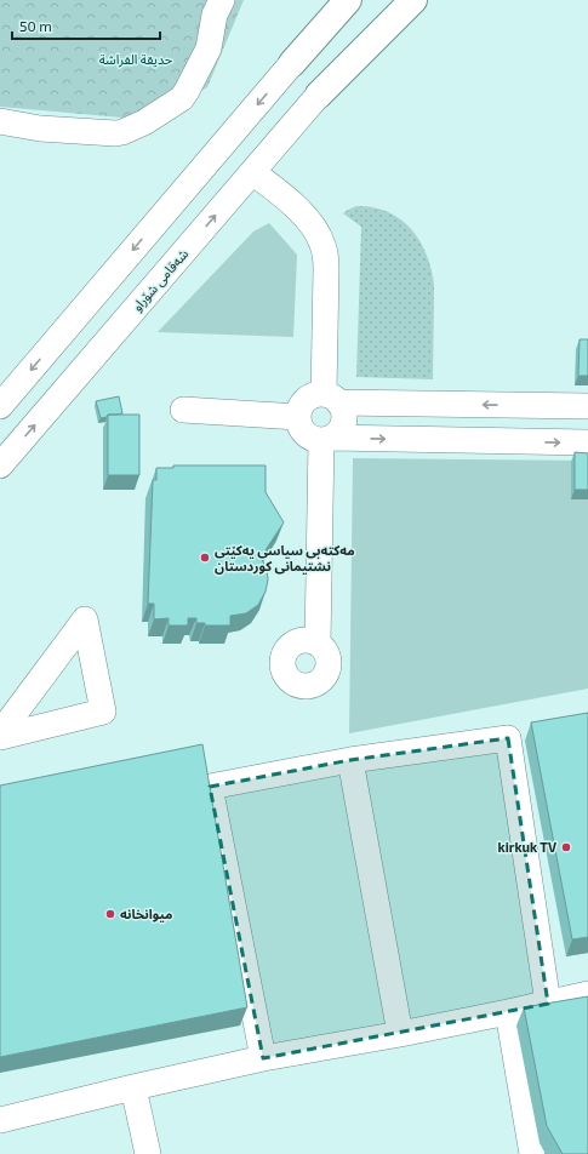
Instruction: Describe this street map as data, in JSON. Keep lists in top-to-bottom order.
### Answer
{
  "streets": {
    "street": ["شەقامی شۆراو"]
  },
  "parks": ["حديقة الفراشة"],
  "places": ["مەکتەبی سیاسی یەکێتی نشتیمانی کوردستان", "kirkuk TV", "میوانخانە"],
  "scale_bar": "50 m"
}
